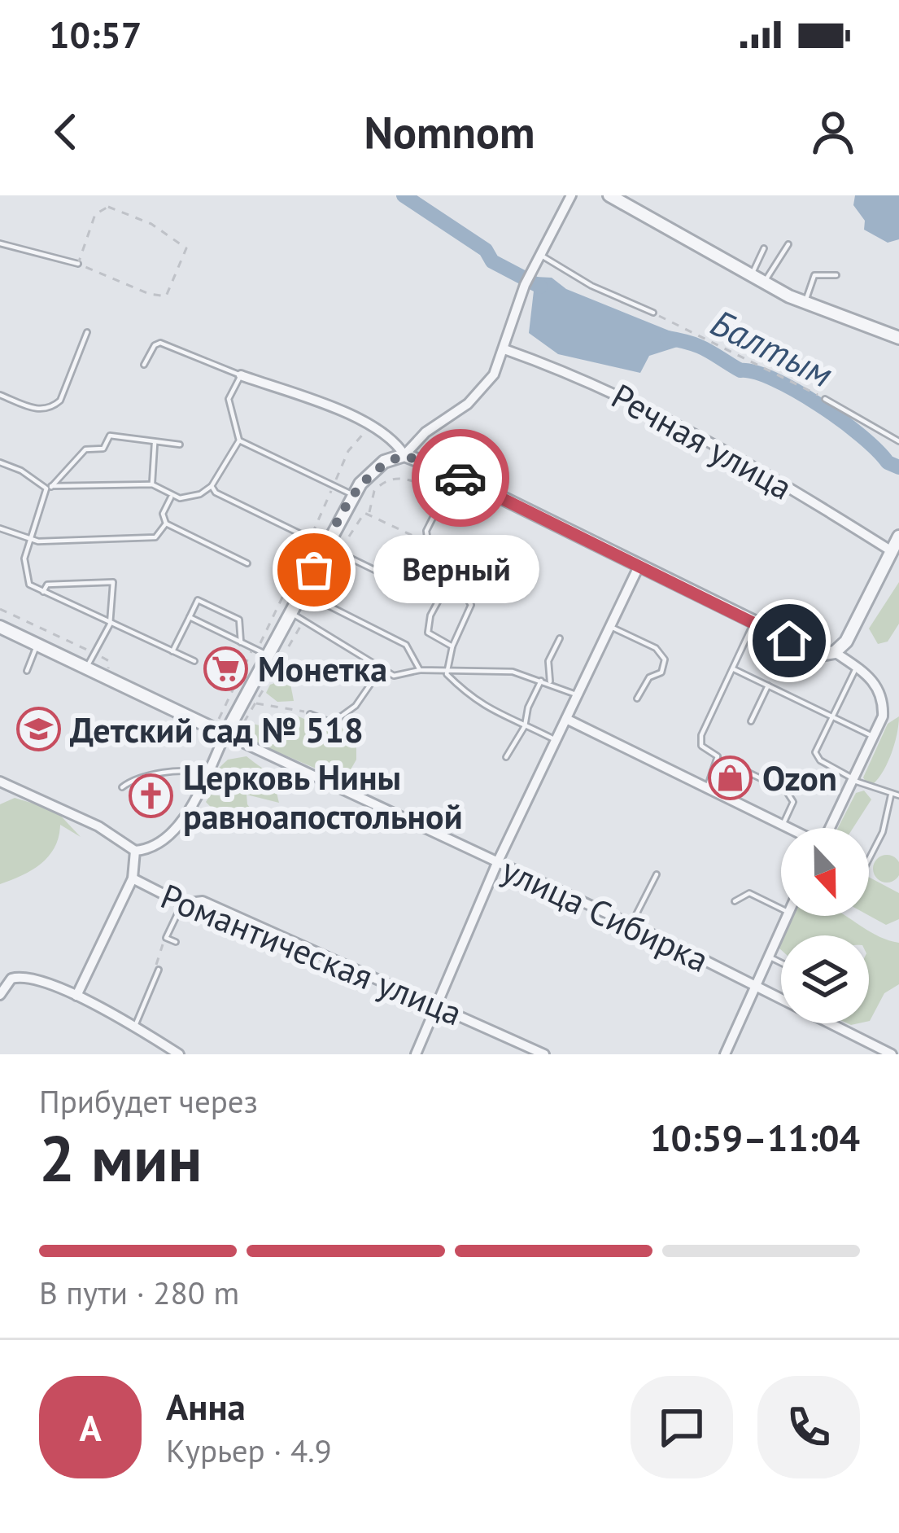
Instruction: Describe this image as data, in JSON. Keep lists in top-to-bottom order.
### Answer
{
  "streets": {
    "street": ["Речная улица", "улица Сибирка", "Романтическая улица"]
  },
  "water": ["Балтым"],
  "places": {
    "other": ["Верный"],
    "supermarket": ["Монетка"],
    "school or university": ["Детский сад № 518"],
    "shop": ["Ozon"],
    "church": ["Церковь Нины равноапостольной"]
  },
  "north": "bottom",
  "page": {
    "status": "10:57",
    "header": "Nomnom",
    "bubble": "Верный",
    "heading": ["2 мин", "Прибудет через", "10:59–11:04"],
    "panel": ["Анна", "Курьер · 4.9"],
    "bar": "В пути · 280 m",
    "round": "А"
  }
}
